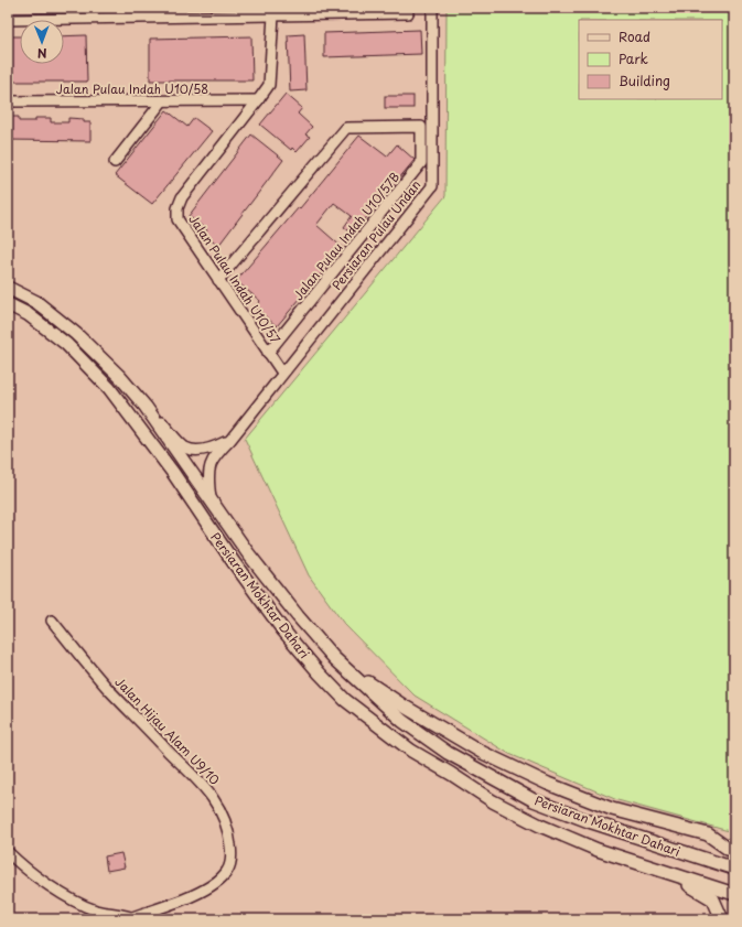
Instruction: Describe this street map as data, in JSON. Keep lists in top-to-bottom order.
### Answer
{
  "streets": {
    "main road": ["Persiaran Mokhtar Dahari"],
    "street": [
      "Jalan Pulau Indah U10/58",
      "Persiaran Pulau Undan",
      "Jalan Pulau Indah U10/57B",
      "Jalan Pulau Indah U10/57",
      "Jalan Hijau Alam U9/10"
    ]
  },
  "crossings": [
    ["Jalan Pulau Indah U10/58", "Jalan Pulau Indah U10/57"],
    ["Persiaran Pulau Undan", "Jalan Pulau Indah U10/57"],
    ["Persiaran Pulau Undan", "Persiaran Mokhtar Dahari"],
    ["Jalan Pulau Indah U10/57B", "Jalan Pulau Indah U10/57"]
  ],
  "legend": ["Road", "Park", "Building"],
  "north": "bottom"
}
